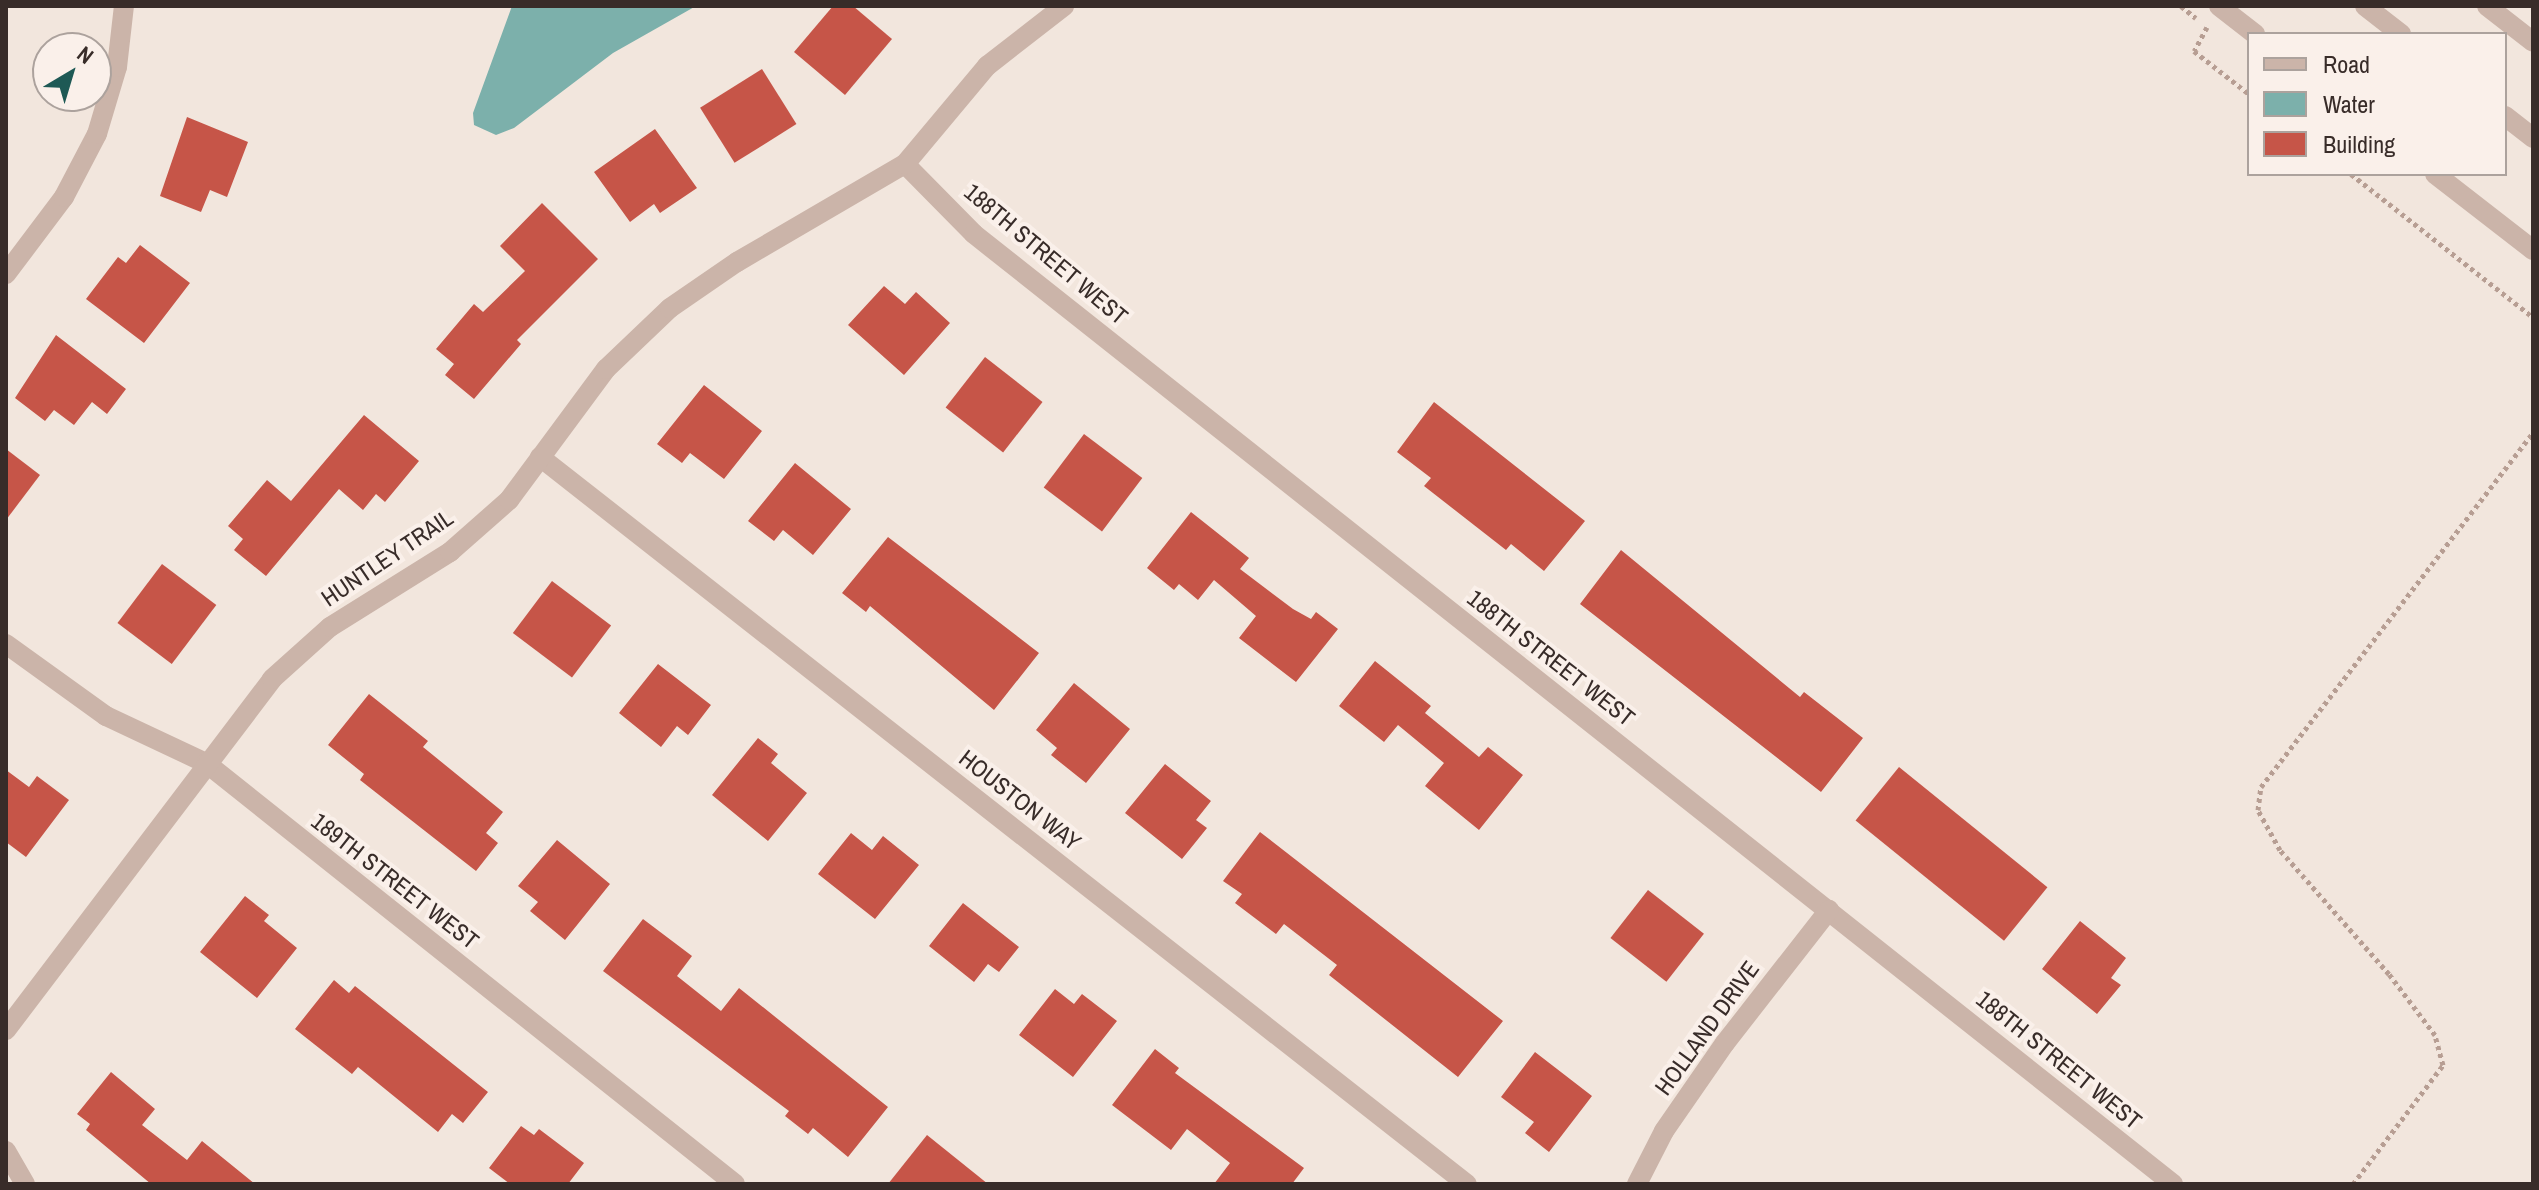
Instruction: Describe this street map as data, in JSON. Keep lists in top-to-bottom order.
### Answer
{
  "streets": {
    "street": [
      "188TH STREET WEST",
      "HUNTLEY TRAIL",
      "HOUSTON WAY",
      "189TH STREET WEST",
      "HOLLAND DRIVE"
    ]
  },
  "crossings": [
    ["188TH STREET WEST", "HUNTLEY TRAIL"],
    ["188TH STREET WEST", "HOLLAND DRIVE"],
    ["HUNTLEY TRAIL", "HOUSTON WAY"],
    ["HUNTLEY TRAIL", "189TH STREET WEST"]
  ],
  "legend": ["Road", "Water", "Building"],
  "north": "top right"
}
